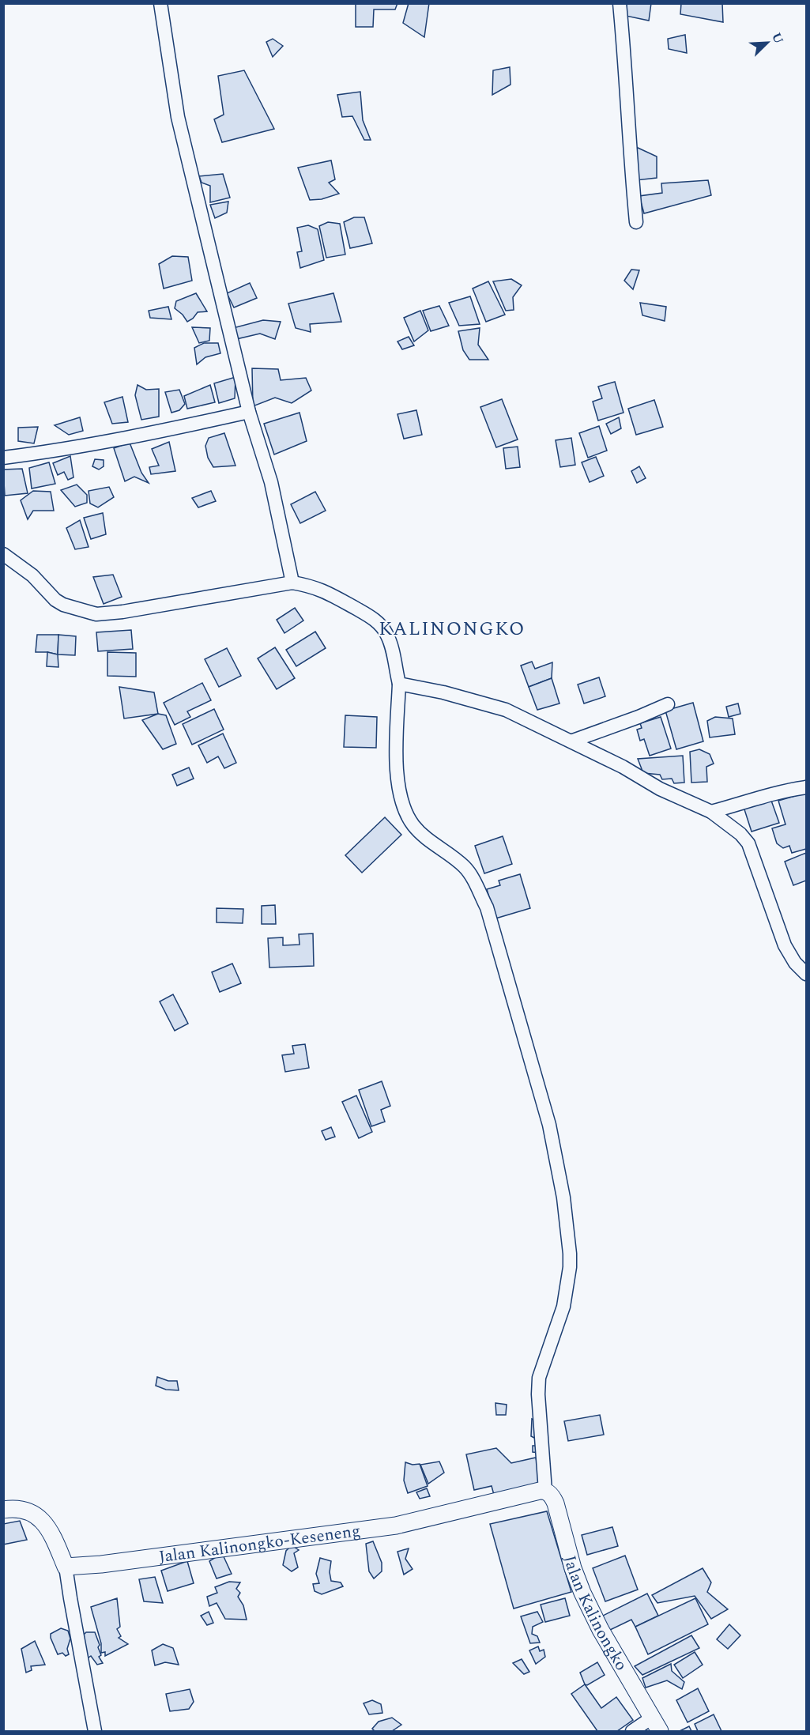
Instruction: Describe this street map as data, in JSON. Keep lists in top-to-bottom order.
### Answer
{
  "streets": {
    "street": ["Jalan Kalinongko-Keseneng", "Jalan Kalinongko"]
  },
  "crossings": [
    ["Jalan Kalinongko-Keseneng", "Jalan Kalinongko"]
  ],
  "districts": ["KALINONGKO"],
  "north": "top right"
}
